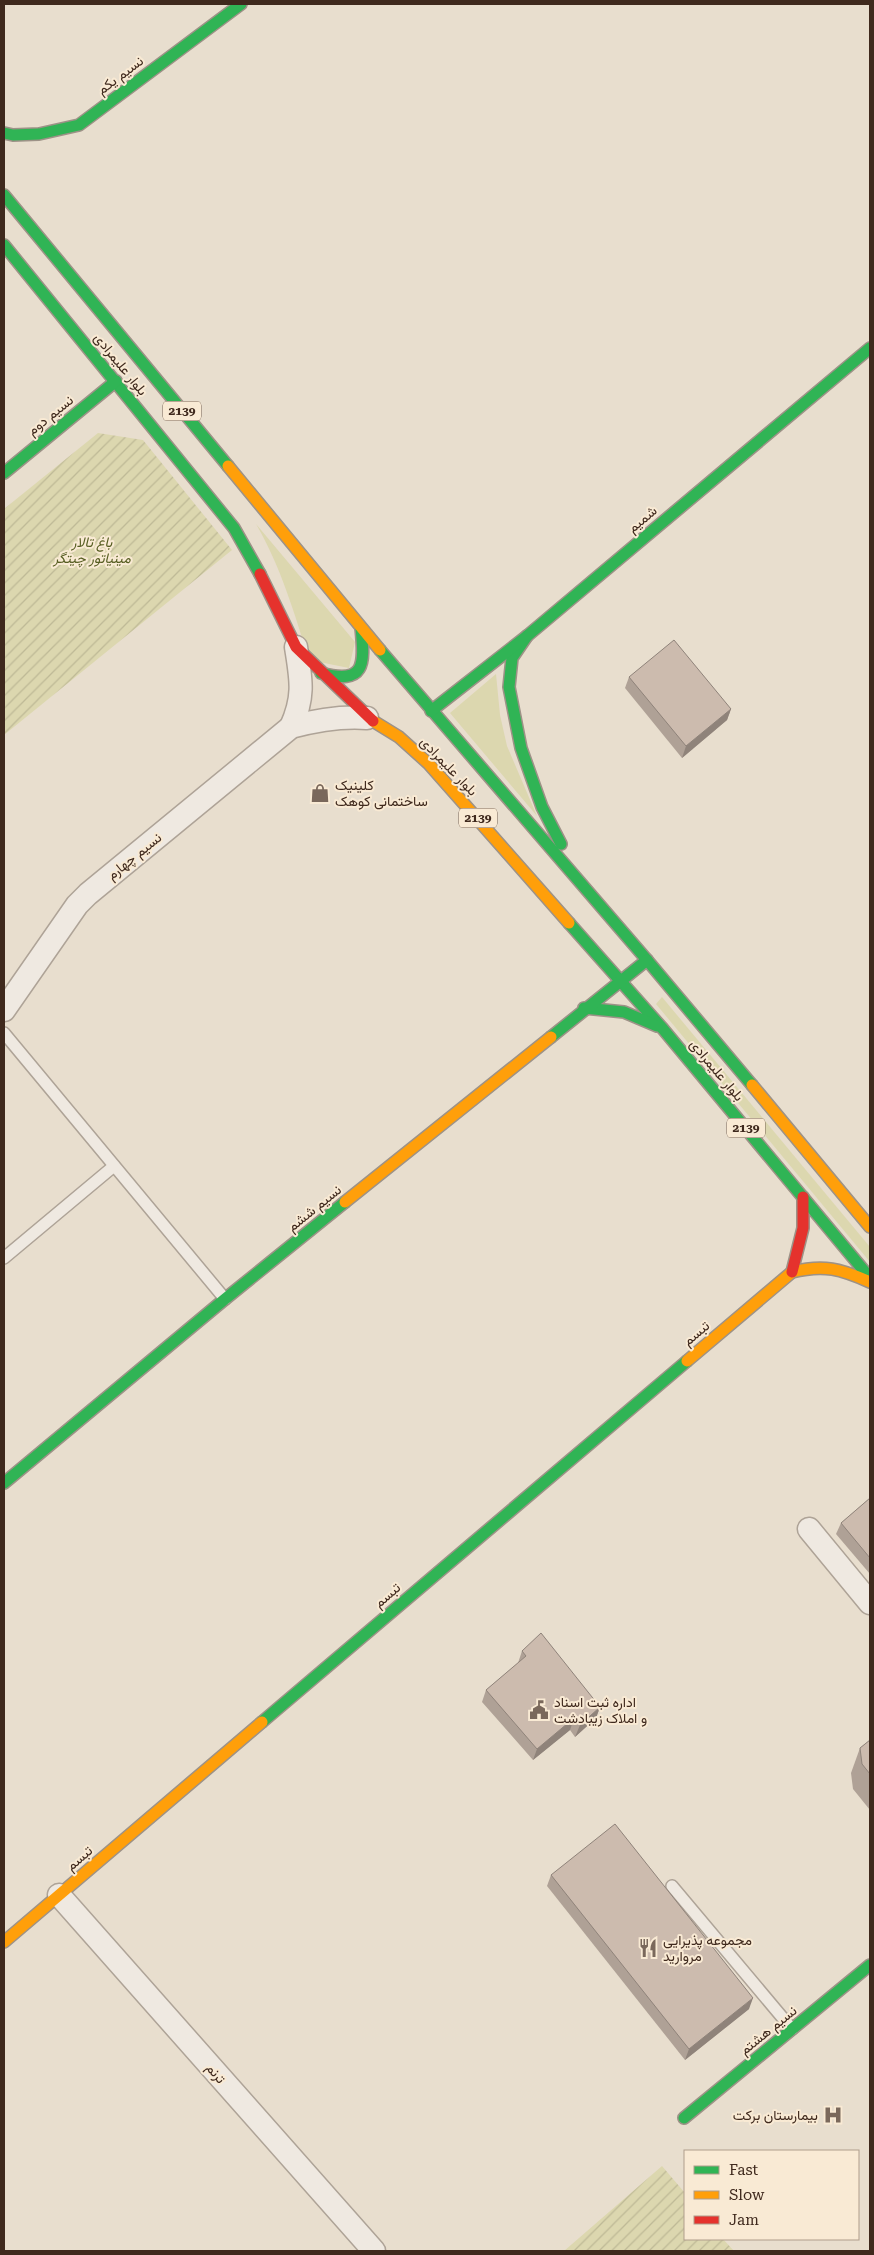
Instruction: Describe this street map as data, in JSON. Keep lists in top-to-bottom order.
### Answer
{
  "streets": {
    "street": [
      "نسیم یکم",
      "بلوار علیمرادی",
      "2139",
      "نسیم دوم",
      "شمیم",
      "نسیم چهارم",
      "نسیم ششم",
      "تبسم",
      "نسیم هشتم",
      "ترنم"
    ]
  },
  "crossings": [
    ["بلوار علیمرادی", "نسیم دوم"],
    ["بلوار علیمرادی", "شمیم"],
    ["بلوار علیمرادی", "نسیم چهارم"],
    ["بلوار علیمرادی", "نسیم ششم"],
    ["تبسم", "ترنم"]
  ],
  "parks": ["باغ تالار مینیاتور چیتگر"],
  "places": {
    "shop": ["کلینیک ساختمانی کوهک"],
    "public building": ["اداره ثبت اسناد و املاک زیبادشت"],
    "restaurant": ["مجموعه پذیرایی مروارید"],
    "hospital": ["بیمارستان برکت"]
  },
  "legend": ["Fast", "Slow", "Jam"]
}
